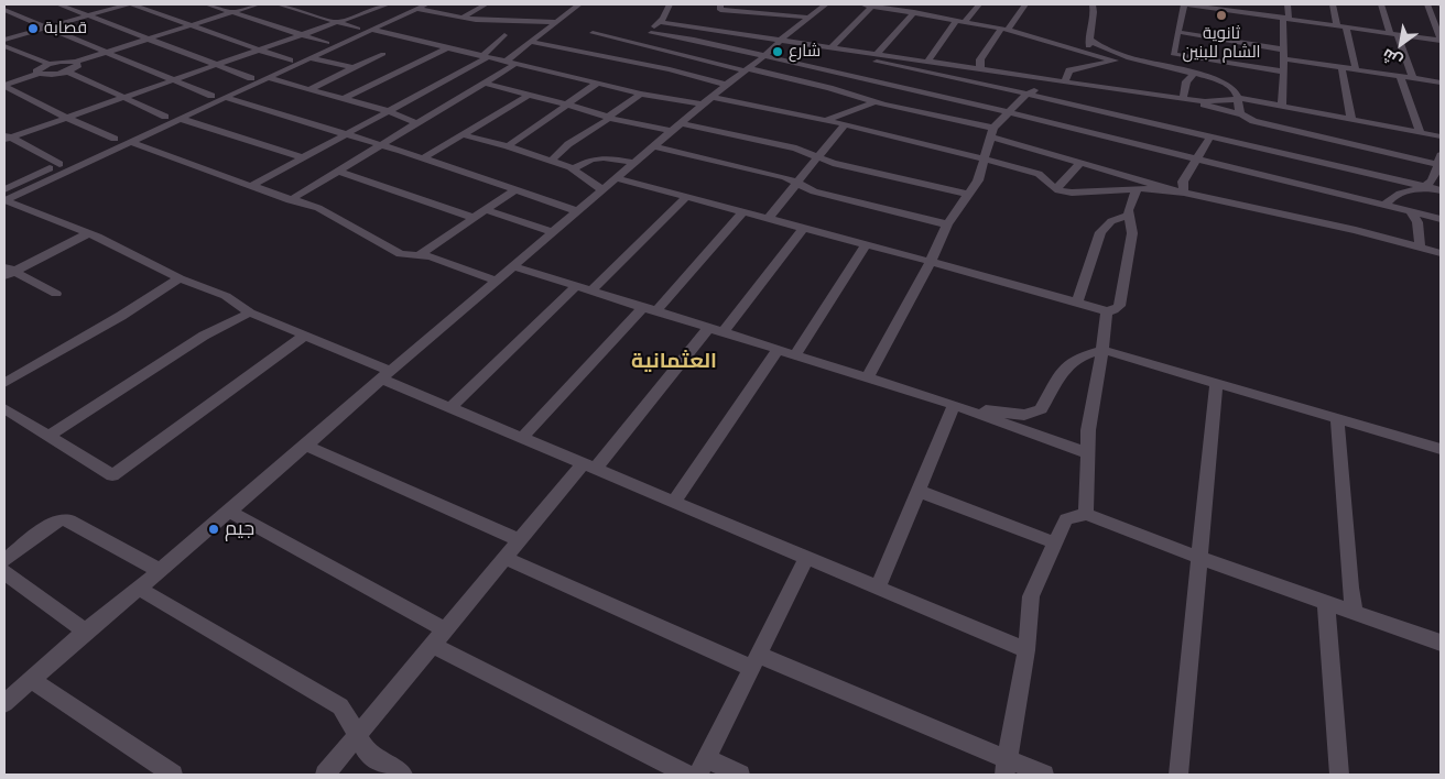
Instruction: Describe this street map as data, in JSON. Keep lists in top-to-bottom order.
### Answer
{
  "districts": ["العثمانية"],
  "places": [
    "ثانوية الشام للبنين",
    "قصابة",
    "شارع",
    "جيم"
  ],
  "north": "bottom left"
}
